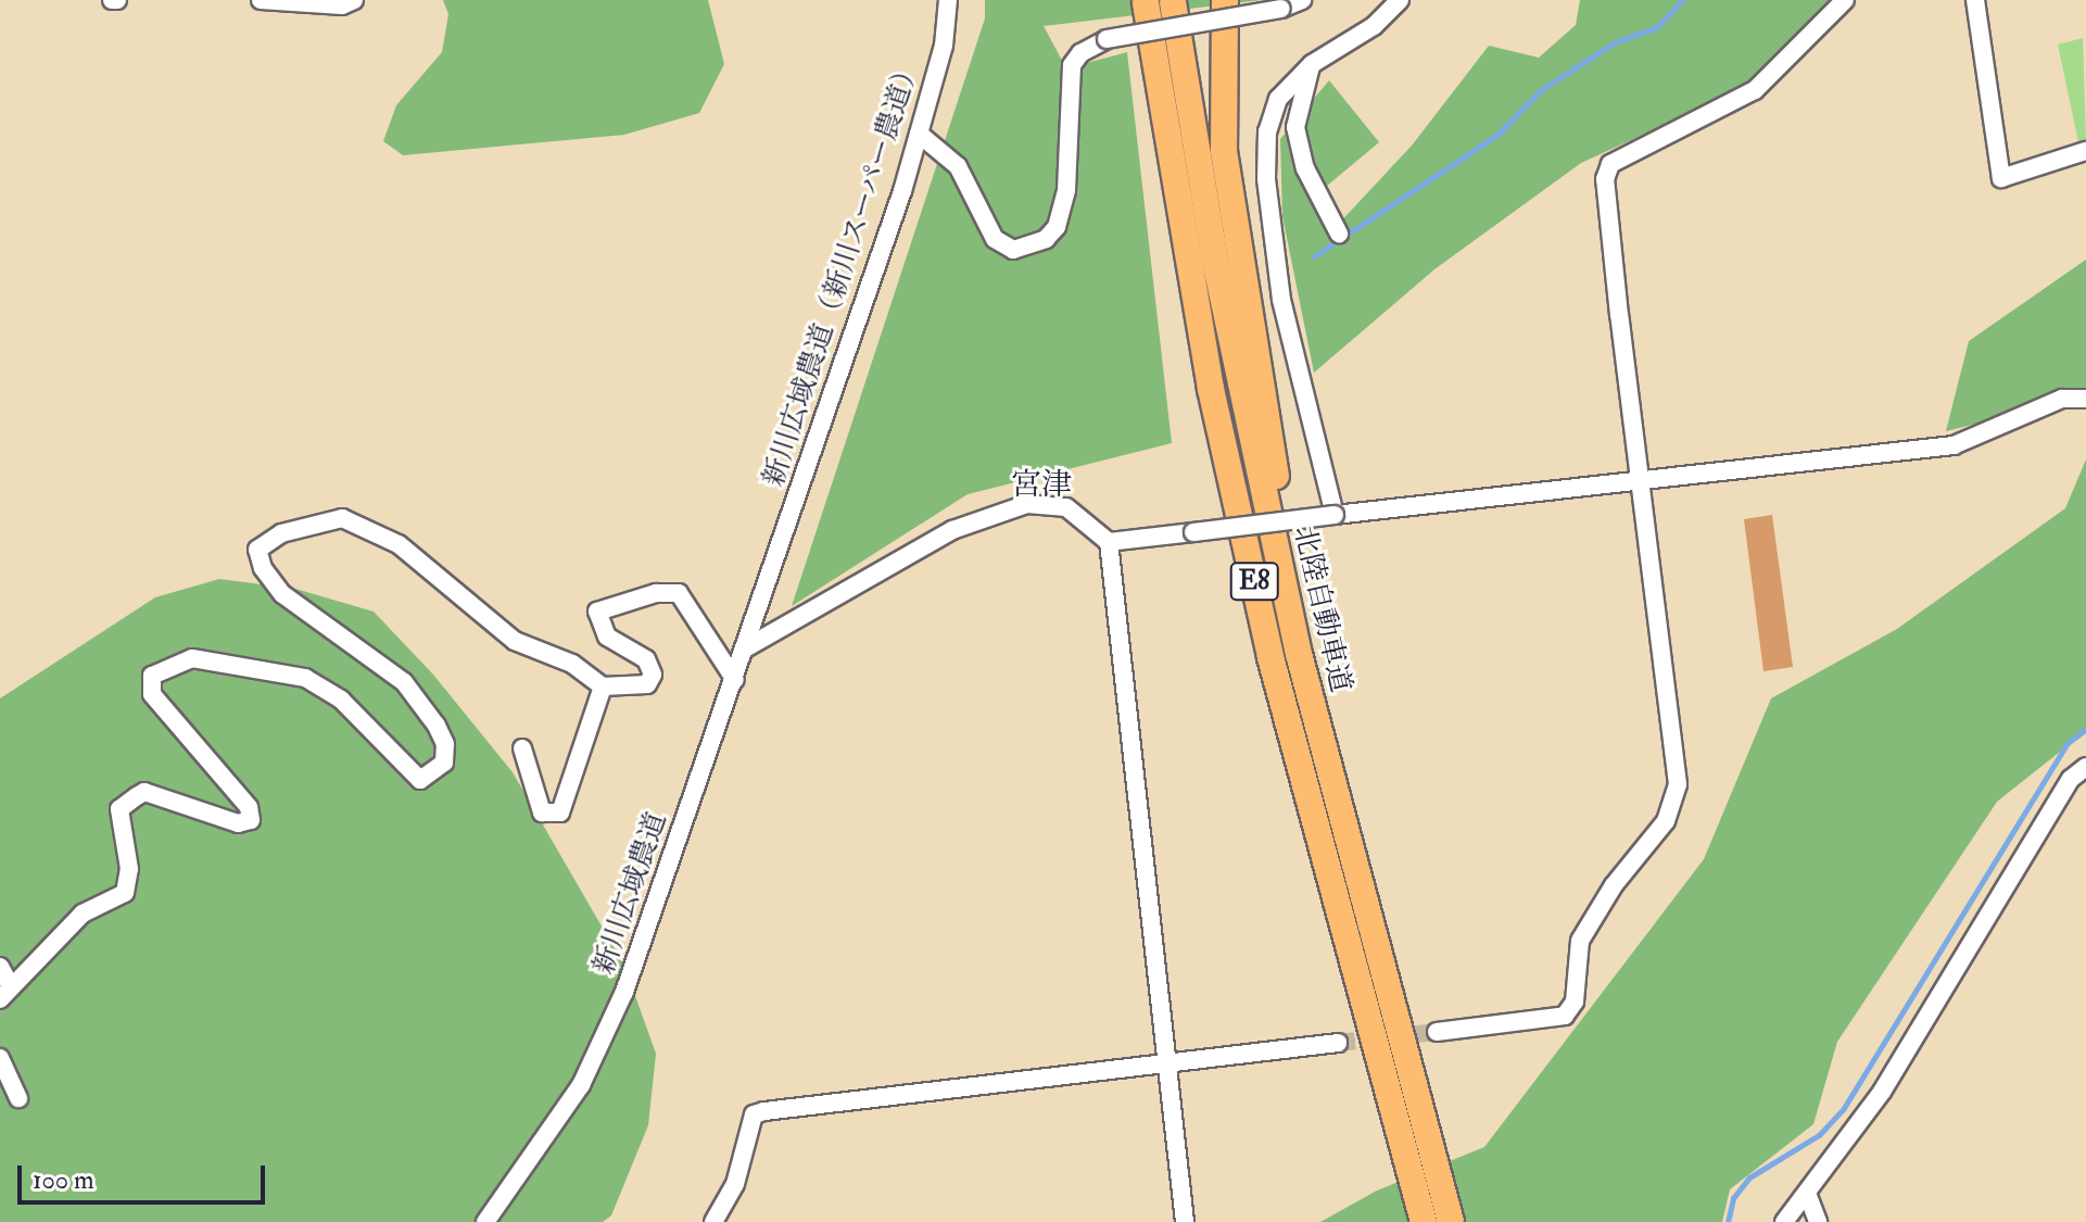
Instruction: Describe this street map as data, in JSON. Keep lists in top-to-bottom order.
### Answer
{
  "streets": {
    "highway": ["E8", "北陸自動車道"],
    "street": ["新川広域農道（新川スーパー農道）", "新川広域農道"]
  },
  "crossings": [
    ["新川広域農道（新川スーパー農道）", "新川広域農道"]
  ],
  "districts": ["宮津"],
  "scale_bar": "100 m"
}
